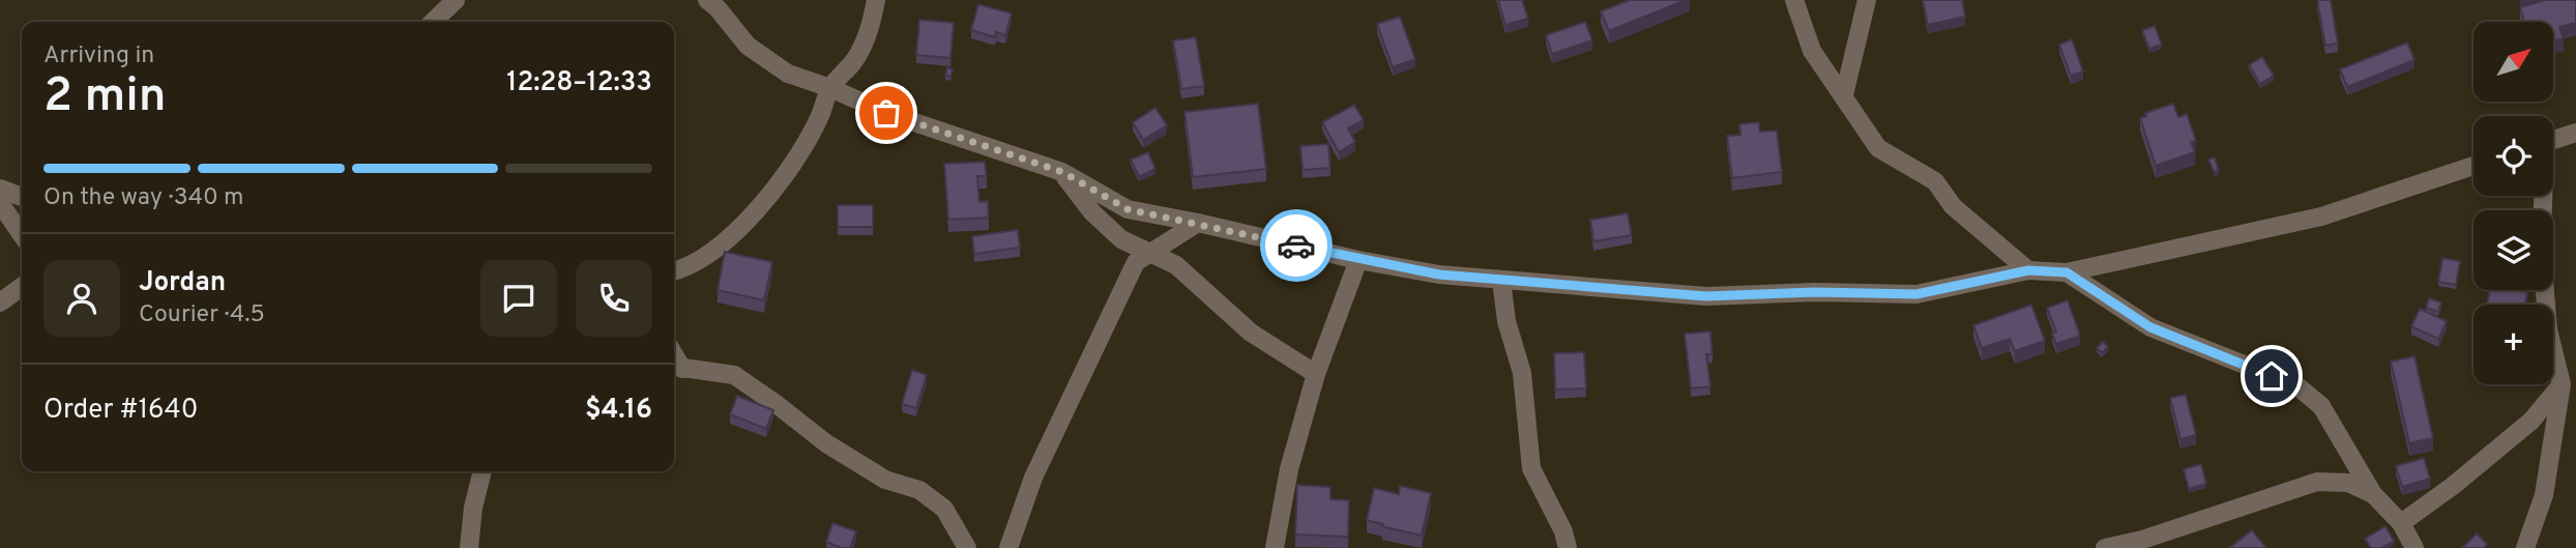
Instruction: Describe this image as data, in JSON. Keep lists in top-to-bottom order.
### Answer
{
  "north": "top right",
  "page": {
    "map_buttons": "+",
    "heading": ["2 min", "Arriving in", "12:28–12:33"],
    "panel": [
      "Jordan",
      "Courier · 4.5",
      "Order #1640",
      "$4.16"
    ],
    "bar": "On the way · 340 m"
  }
}
